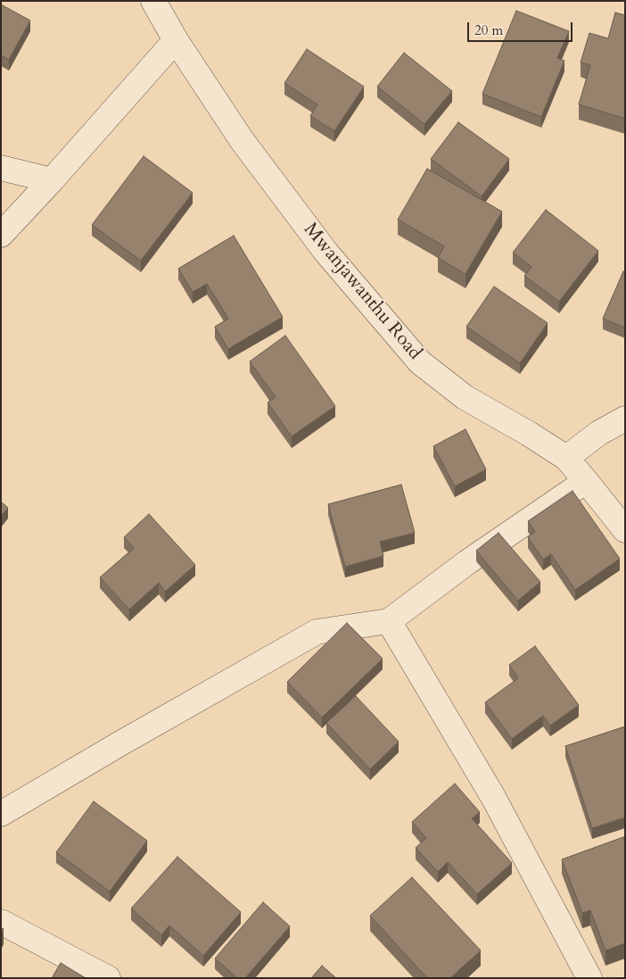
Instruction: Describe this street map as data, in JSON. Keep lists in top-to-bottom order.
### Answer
{
  "streets": {
    "street": ["Mwanjawanthu Road"]
  },
  "scale_bar": "20 m"
}
